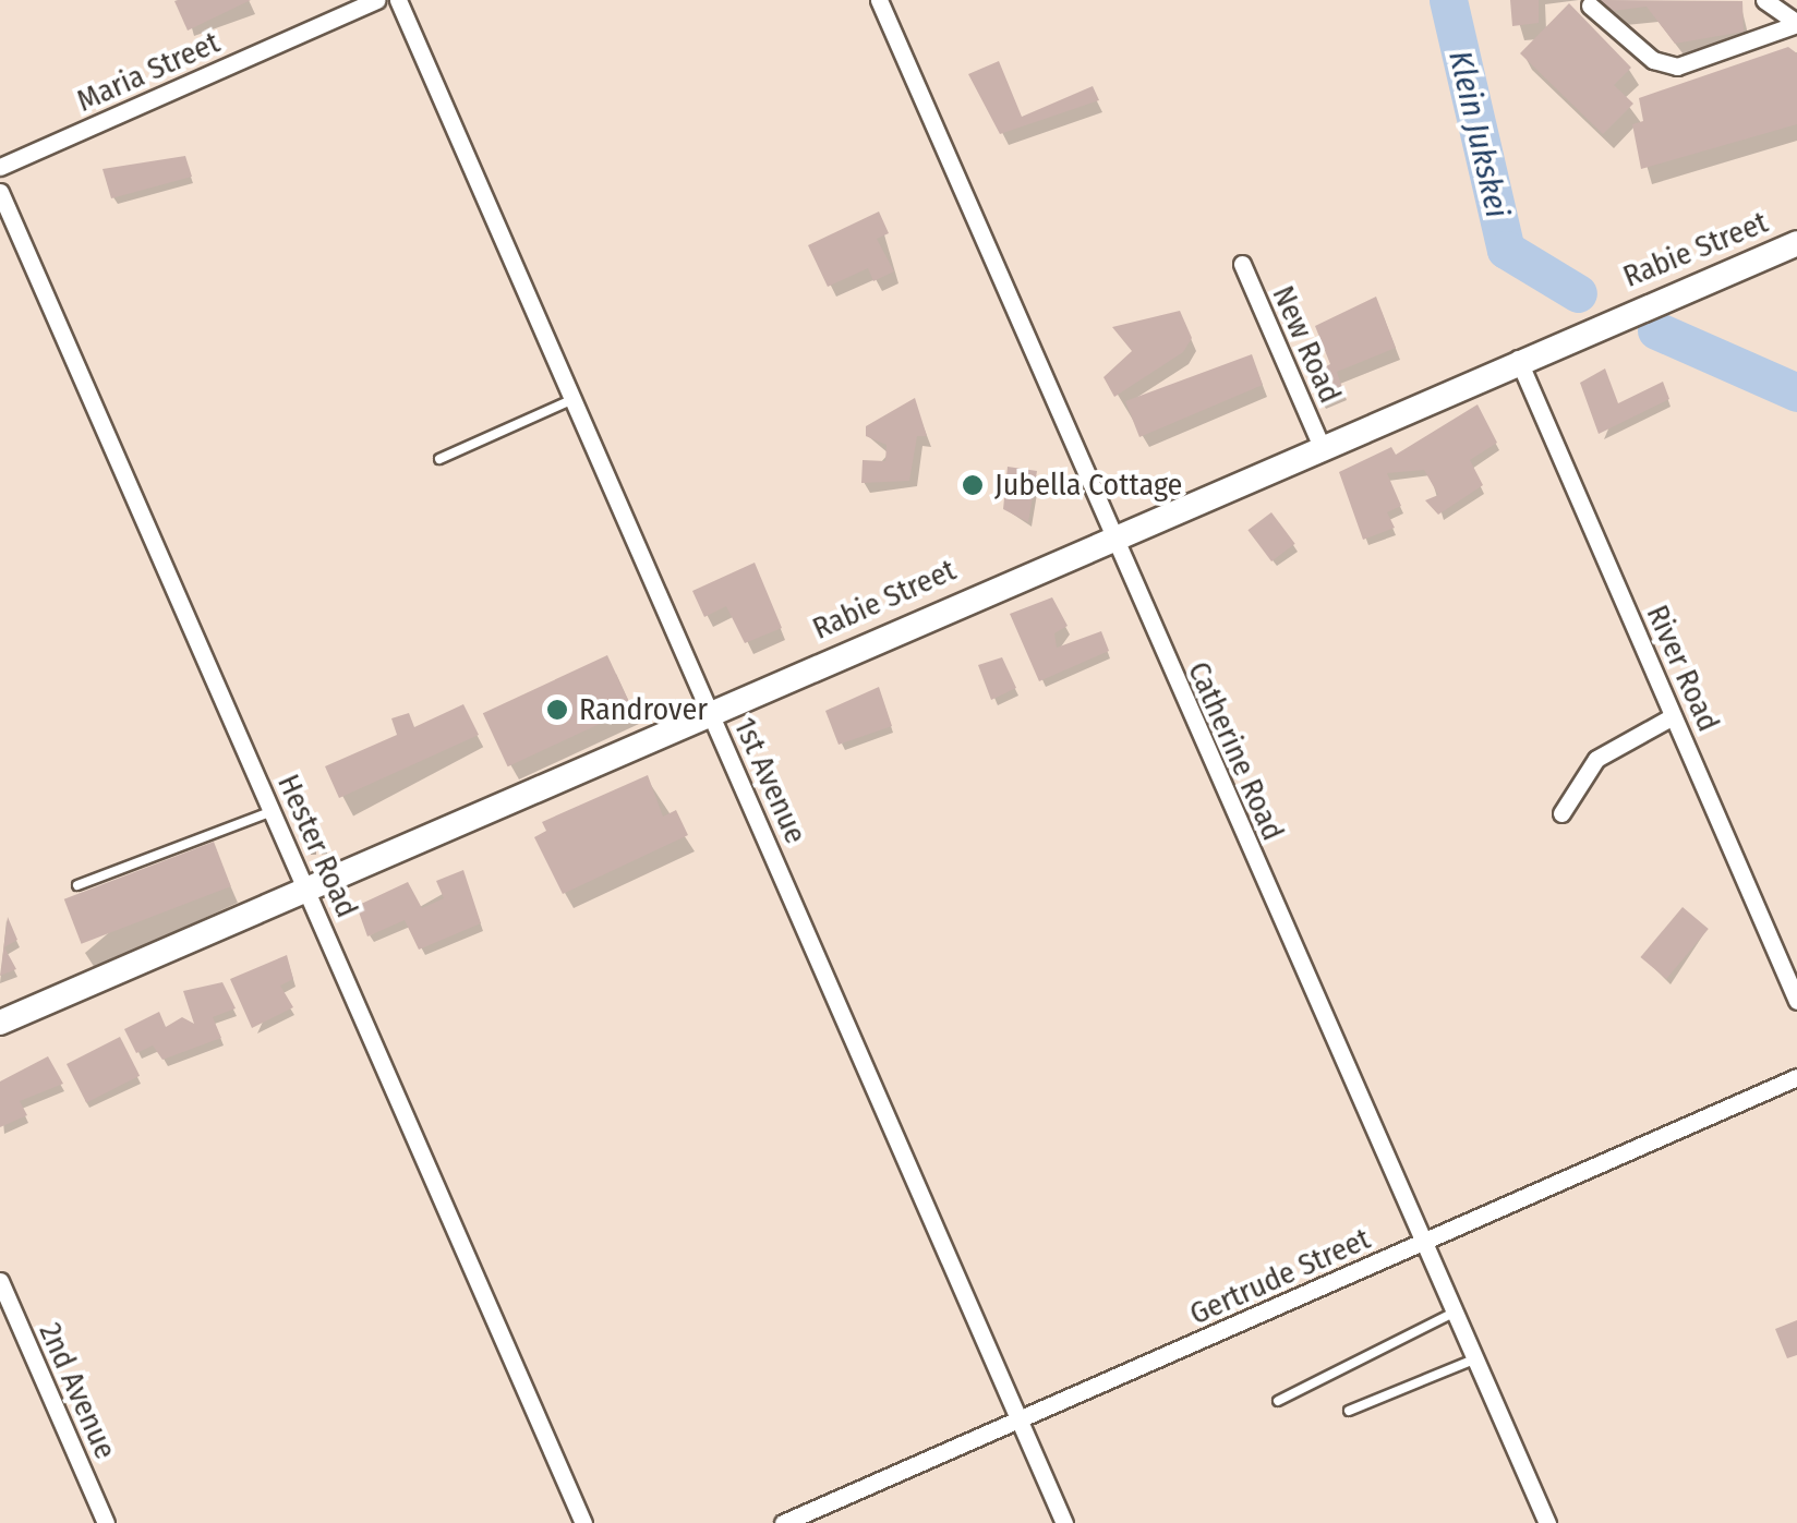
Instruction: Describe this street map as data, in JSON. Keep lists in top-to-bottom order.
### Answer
{
  "streets": {
    "street": [
      "Maria Street",
      "Rabie Street",
      "New Road",
      "River Road",
      "Catherine Road",
      "1st Avenue",
      "Hester Road",
      "Gertrude Street",
      "2nd Avenue"
    ]
  },
  "crossings": [
    ["Rabie Street", "New Road"],
    ["Rabie Street", "River Road"],
    ["Rabie Street", "Catherine Road"],
    ["Rabie Street", "1st Avenue"],
    ["Rabie Street", "Hester Road"],
    ["Catherine Road", "Gertrude Street"],
    ["1st Avenue", "Gertrude Street"]
  ],
  "water": ["Klein Jukskei"],
  "places": ["Jubella Cottage", "Randrover"]
}
